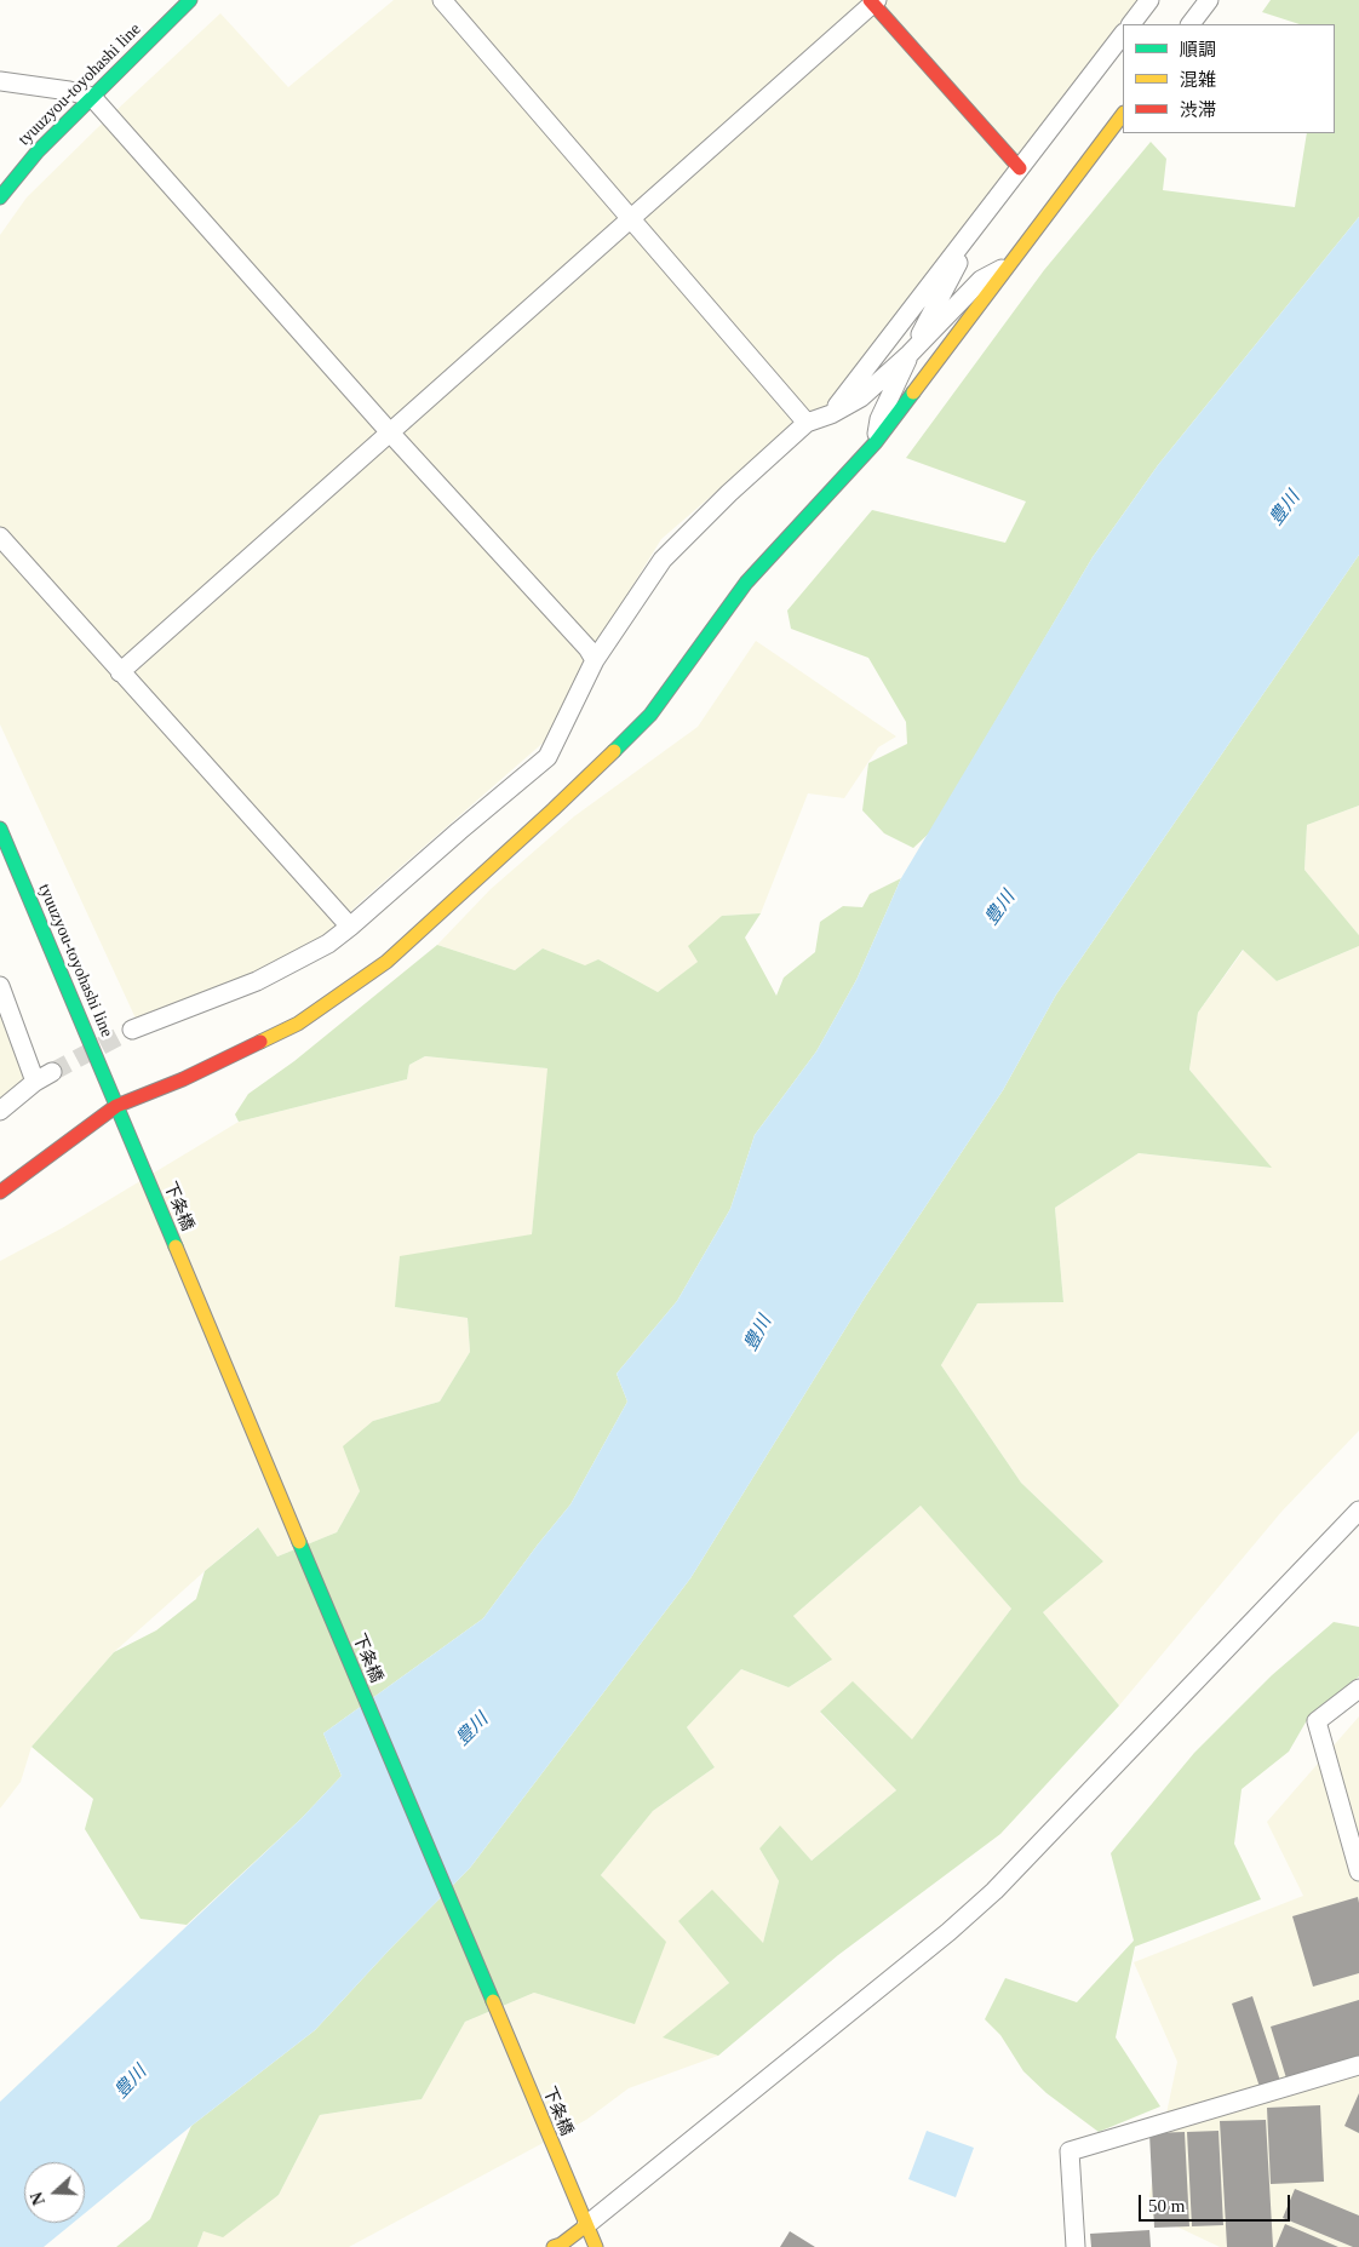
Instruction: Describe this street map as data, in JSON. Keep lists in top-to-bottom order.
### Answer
{
  "streets": {
    "main road": ["tyuuzyou-toyohashi line", "下条橋"]
  },
  "crossings": [
    ["tyuuzyou-toyohashi line", "下条橋"]
  ],
  "water": ["豊川"],
  "legend": ["順調", "混雑", "渋滞"],
  "scale_bar": "50 m",
  "north": "left"
}
